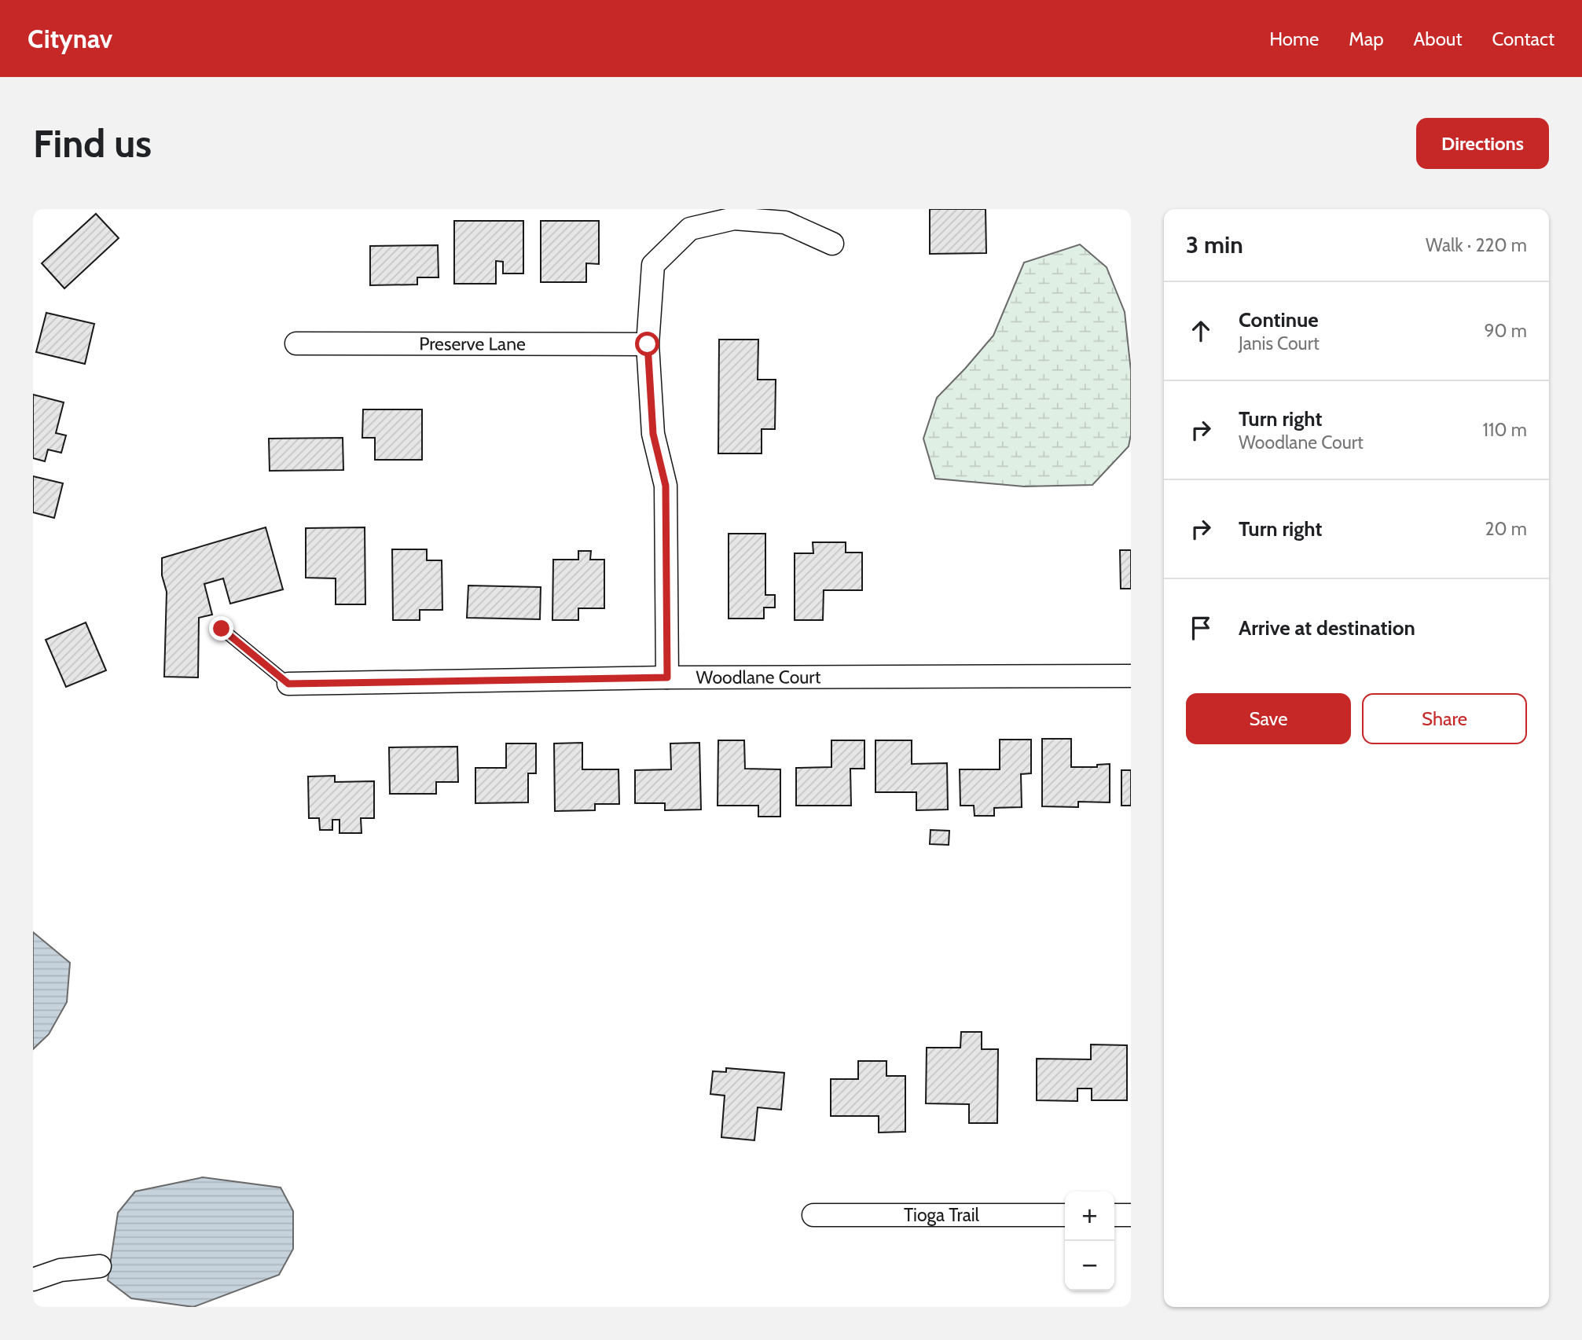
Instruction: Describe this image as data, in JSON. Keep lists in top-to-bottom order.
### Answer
{
  "streets": {
    "street": ["Preserve Lane", "Woodlane Court", "Tioga Trail"]
  },
  "page": {
    "header": "Citynav",
    "nav": [
      "Home",
      "Map",
      "About",
      "Contact"
    ],
    "buttons": [
      "Directions",
      ["Save", "Share"]
    ],
    "title": "Find us",
    "heading": ["3 min", "Walk · 220 m"],
    "list": [
      ["Continue", "Janis Court", "90 m"],
      ["Turn right", "Woodlane Court", "110 m"],
      ["Turn right", "20 m"],
      "Arrive at destination"
    ],
    "map_buttons": ["+", "−"]
  }
}
